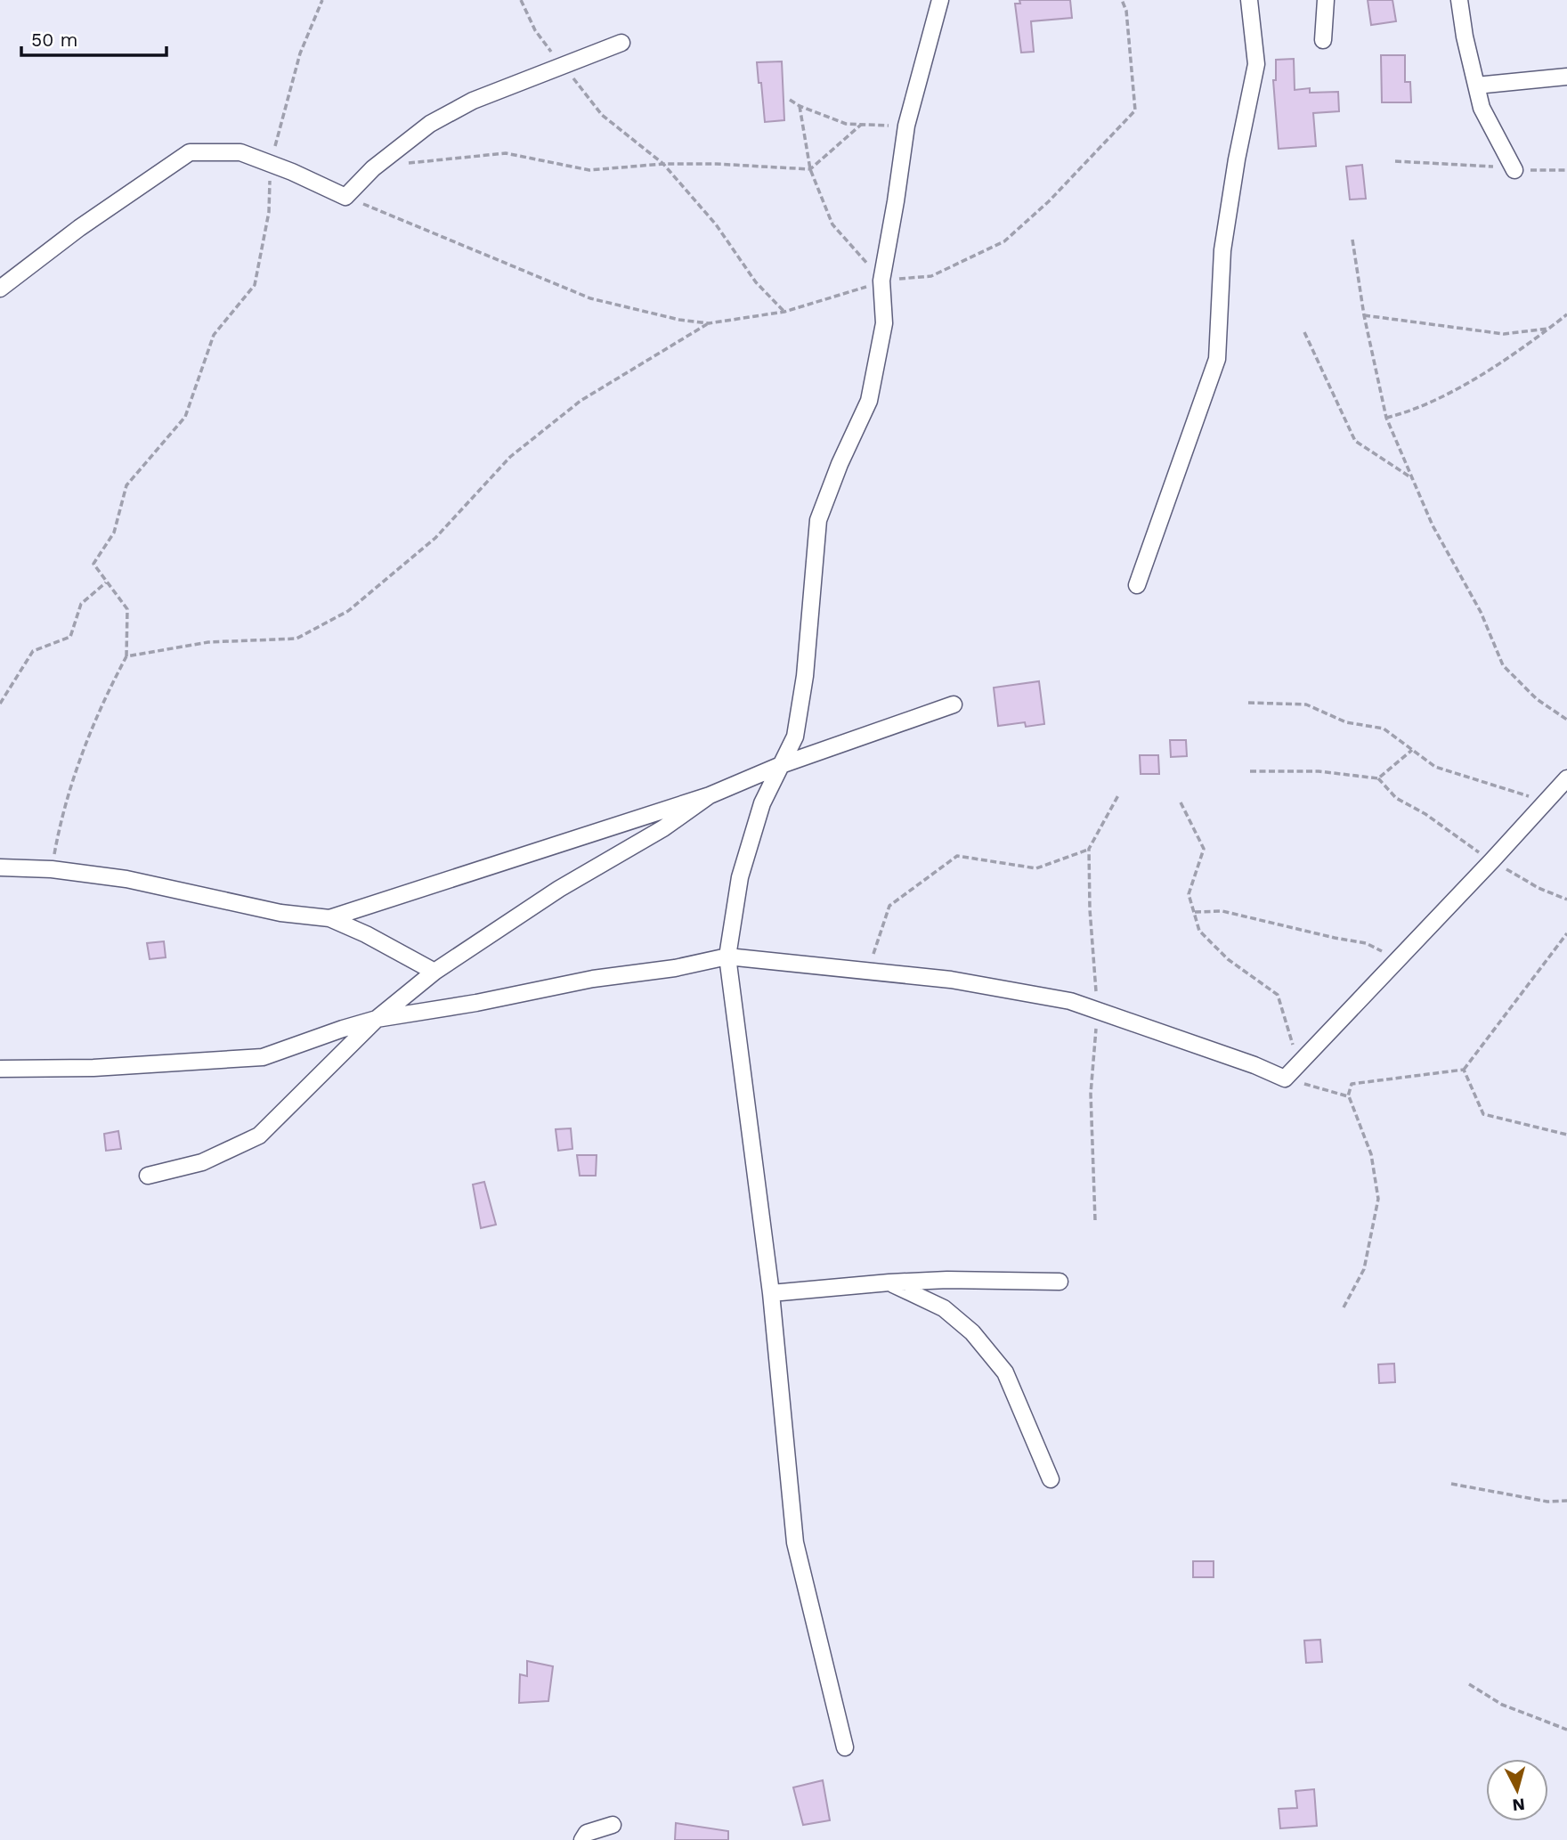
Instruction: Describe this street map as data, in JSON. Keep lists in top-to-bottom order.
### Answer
{
  "scale_bar": "50 m",
  "north": "bottom"
}
